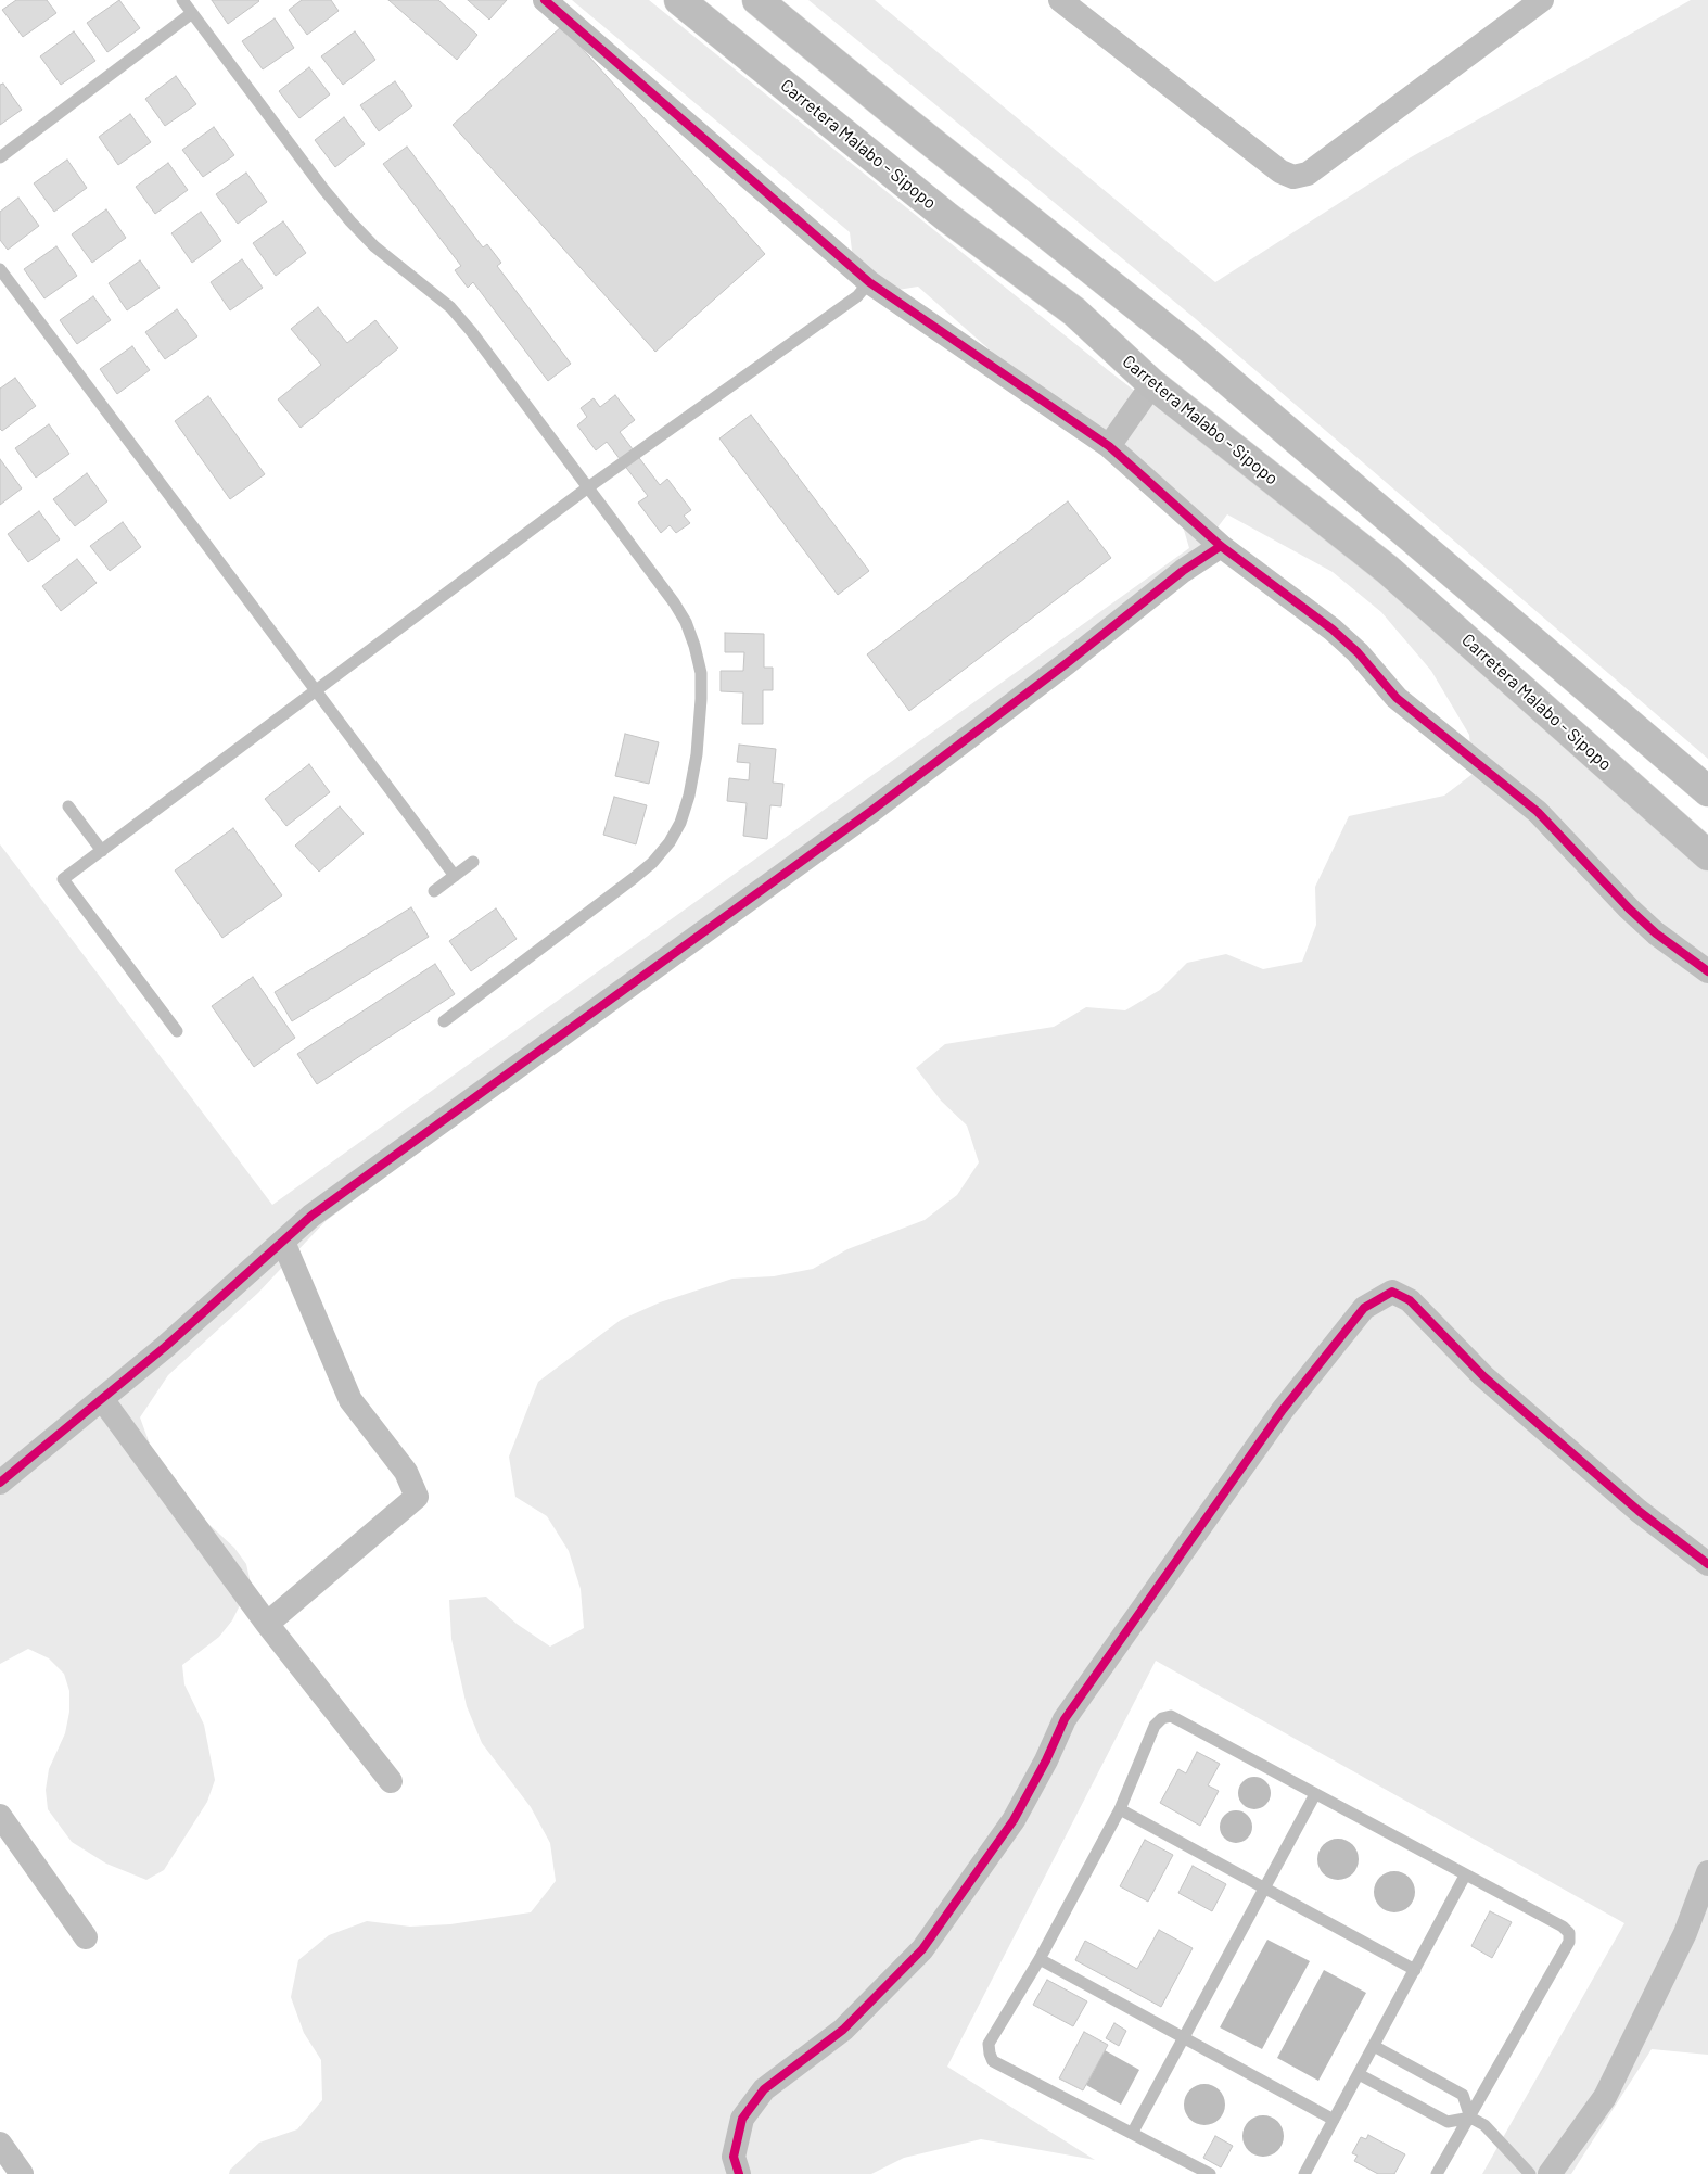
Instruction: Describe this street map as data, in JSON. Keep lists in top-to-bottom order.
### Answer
{
  "streets": {
    "highway": ["Carretera Malabo - Sipopo"]
  }
}
